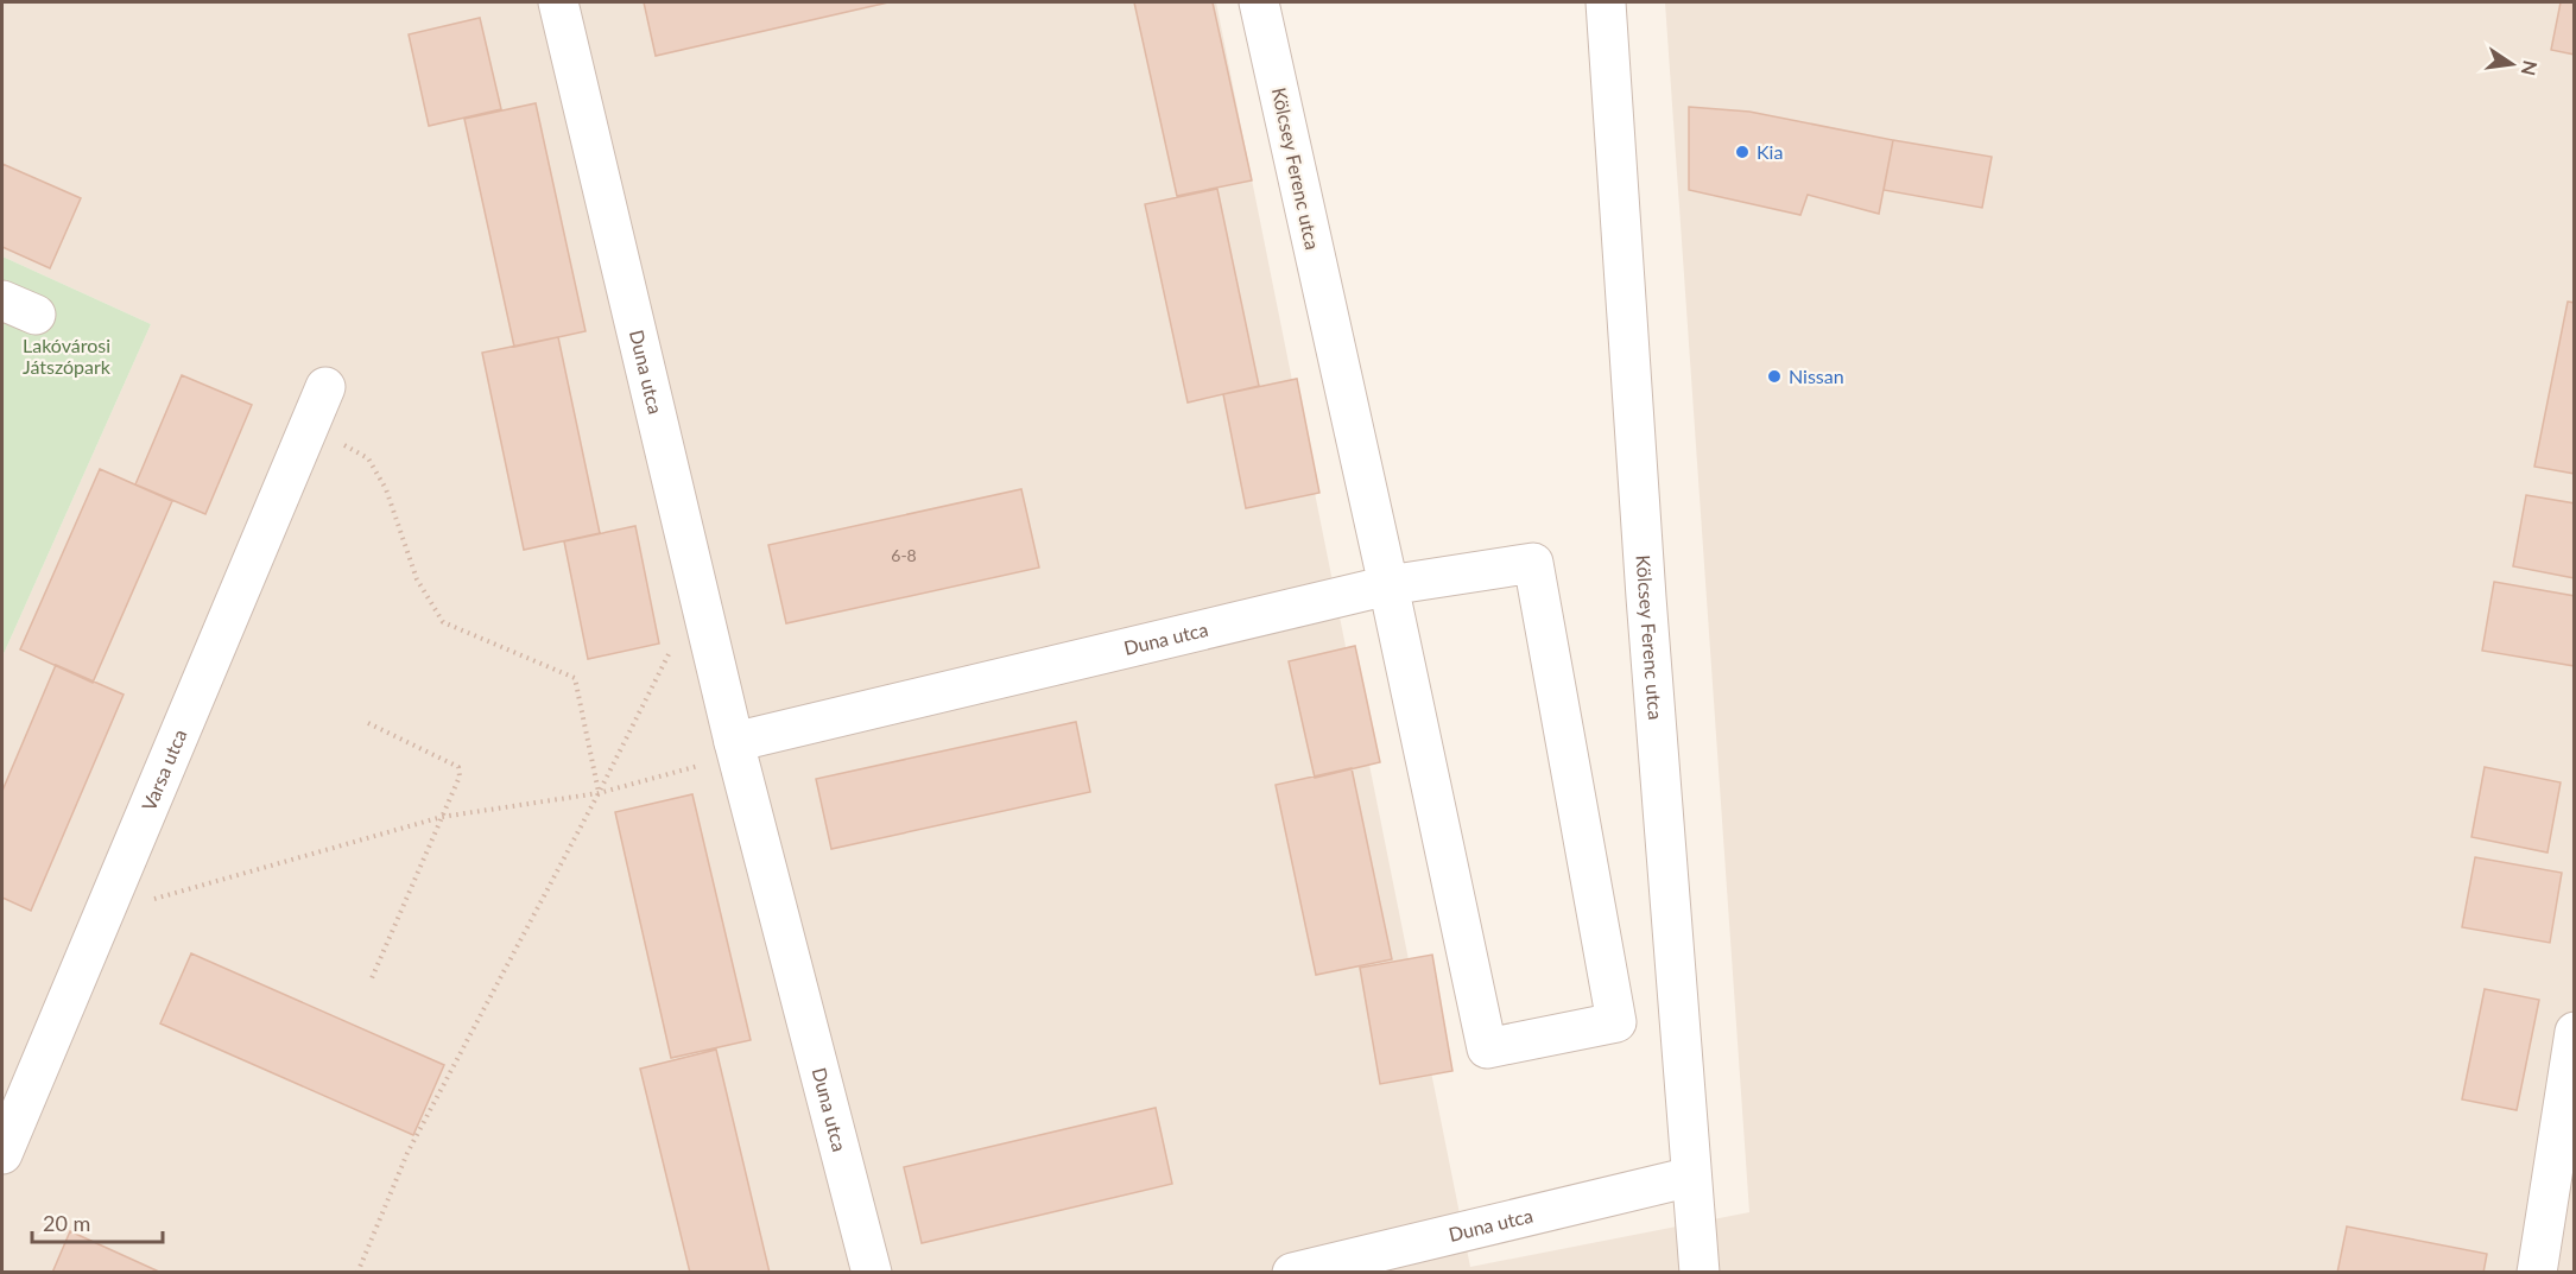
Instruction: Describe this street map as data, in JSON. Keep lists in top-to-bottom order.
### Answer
{
  "streets": {
    "street": ["Kölcsey Ferenc utca", "Duna utca", "Varsa utca"]
  },
  "crossings": [
    ["Kölcsey Ferenc utca", "Duna utca"]
  ],
  "parks": ["Lakóvárosi Játszópark"],
  "places": ["Kia", "Nissan"],
  "house_numbers": ["6-8"],
  "scale_bar": "20 m",
  "north": "right"
}
